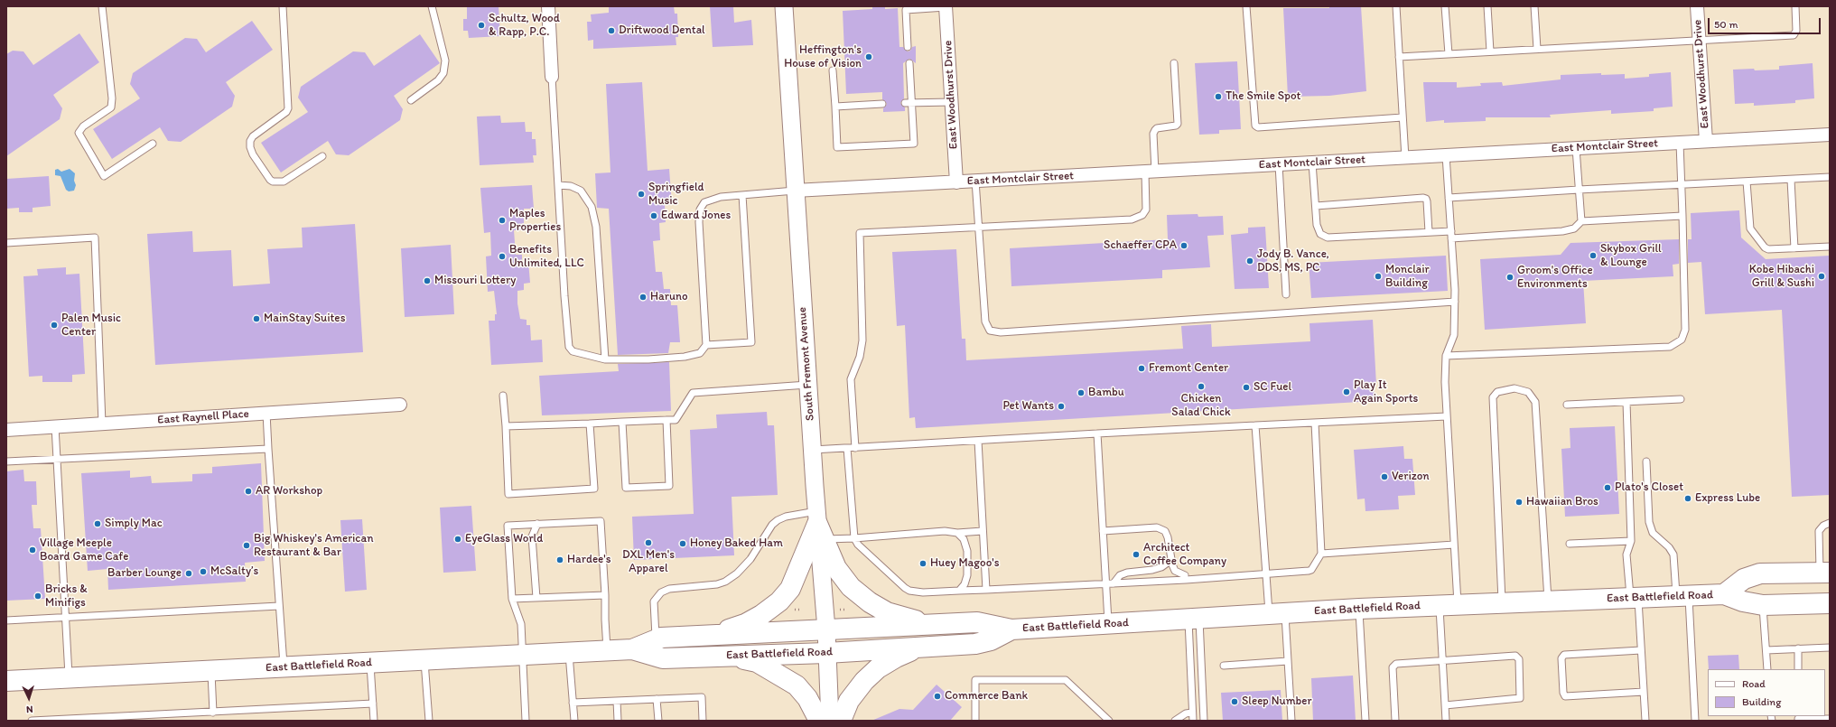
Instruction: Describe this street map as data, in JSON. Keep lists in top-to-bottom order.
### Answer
{
  "streets": {
    "main road": ["South Fremont Avenue", "East Battlefield Road"],
    "street": ["East Woodhurst Drive", "East Montclair Street", "East Raynell Place"]
  },
  "crossings": [
    ["East Woodhurst Drive", "East Montclair Street"],
    ["East Montclair Street", "South Fremont Avenue"],
    ["South Fremont Avenue", "East Battlefield Road"]
  ],
  "places": [
    "Schultz, Wood & Rapp, P.C.",
    "Driftwood Dental",
    "Heffington's House of Vision",
    "The Smile Spot",
    "Springfield Music",
    "Edward Jones",
    "Maples Properties",
    "Schaeffer CPA",
    "Skybox Grill & Lounge",
    "Benefits Unlimited, LLC",
    "Jody B. Vance, DDS, MS, PC",
    "Monclair Building",
    "Kobe Hibachi Grill & Sushi",
    "Groom's Office Environments",
    "Missouri Lottery",
    "Haruno",
    "MainStay Suites",
    "Palen Music Center",
    "Fremont Center",
    "Chicken Salad Chick",
    "SC Fuel",
    "Play It Again Sports",
    "Bambu",
    "Pet Wants",
    "Verizon",
    "Plato's Closet",
    "AR Workshop",
    "Express Lube",
    "Hawaiian Bros",
    "Simply Mac",
    "EyeGlass World",
    "DXL Men's Apparel",
    "Honey Baked Ham",
    "Big Whiskey's American Restaurant & Bar",
    "Village Meeple Board Game Cafe",
    "Architect Coffee Company",
    "Hardee's",
    "Huey Magoo's",
    "McSalty’s",
    "Barber Lounge",
    "Bricks & Minifigs",
    "Commerce Bank",
    "Sleep Number"
  ],
  "legend": ["Road", "Building"],
  "scale_bar": "50 m",
  "north": "bottom"
}
